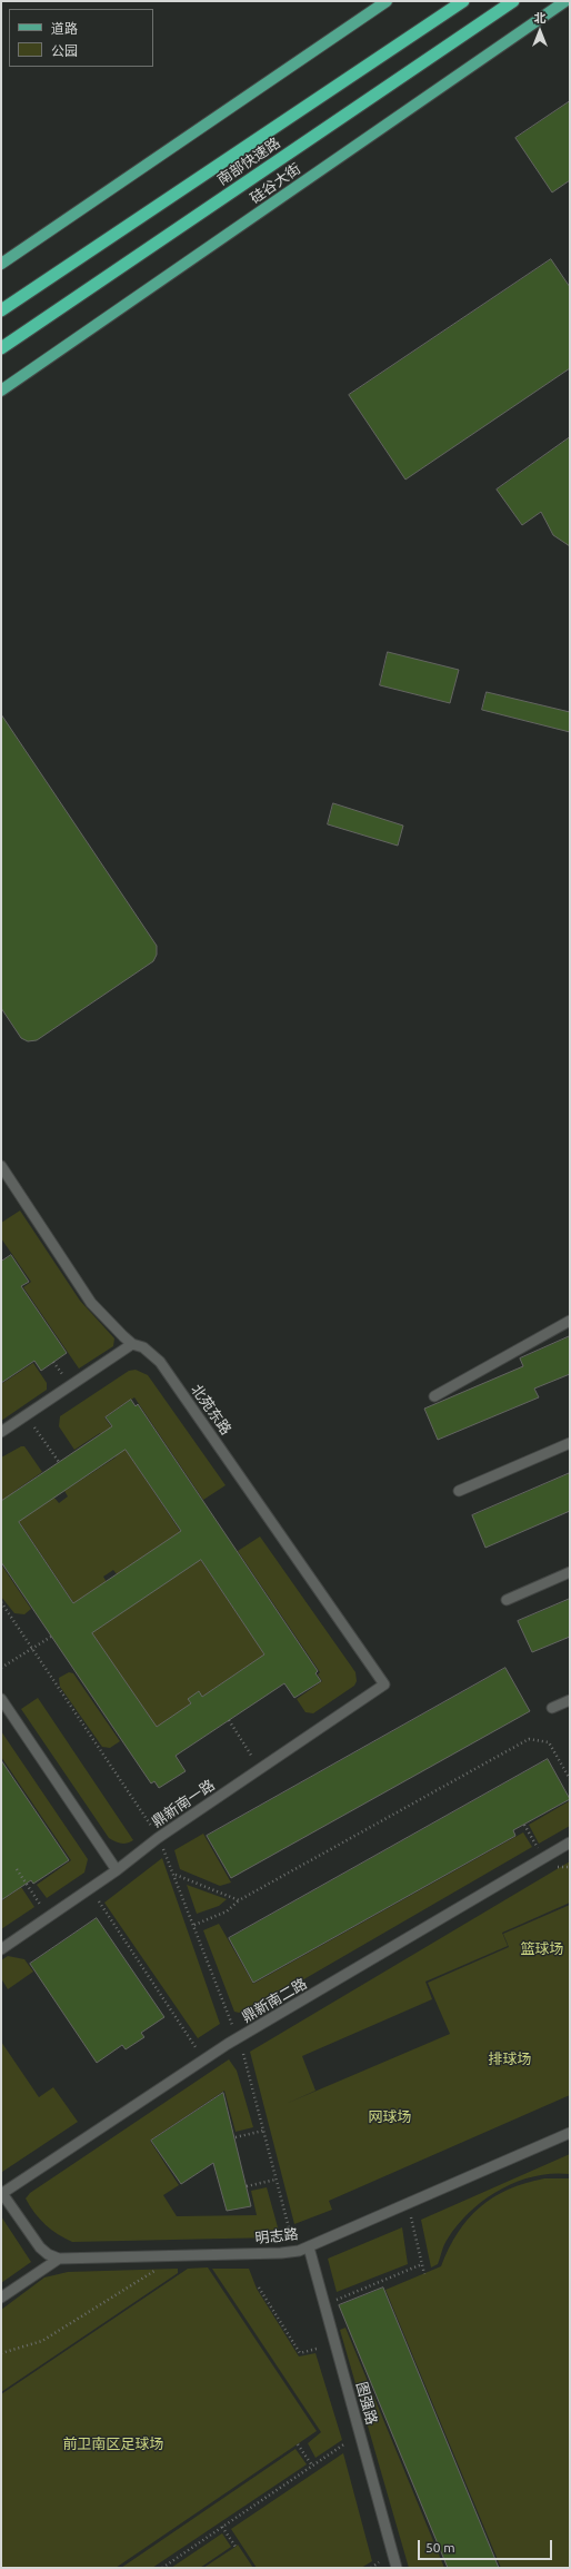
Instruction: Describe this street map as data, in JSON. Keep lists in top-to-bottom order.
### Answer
{
  "streets": {
    "highway": ["南部快速路"],
    "main road": ["硅谷大街"],
    "lane": [
      "北苑东路",
      "鼎新南一路",
      "鼎新南二路",
      "明志路",
      "图强路"
    ]
  },
  "crossings": [
    ["北苑东路", "鼎新南一路"],
    ["明志路", "图强路"]
  ],
  "parks": [
    "篮球场",
    "排球场",
    "网球场",
    "前卫南区足球场"
  ],
  "legend": ["道路", "公园"],
  "scale_bar": "50 m",
  "north": "top"
}
